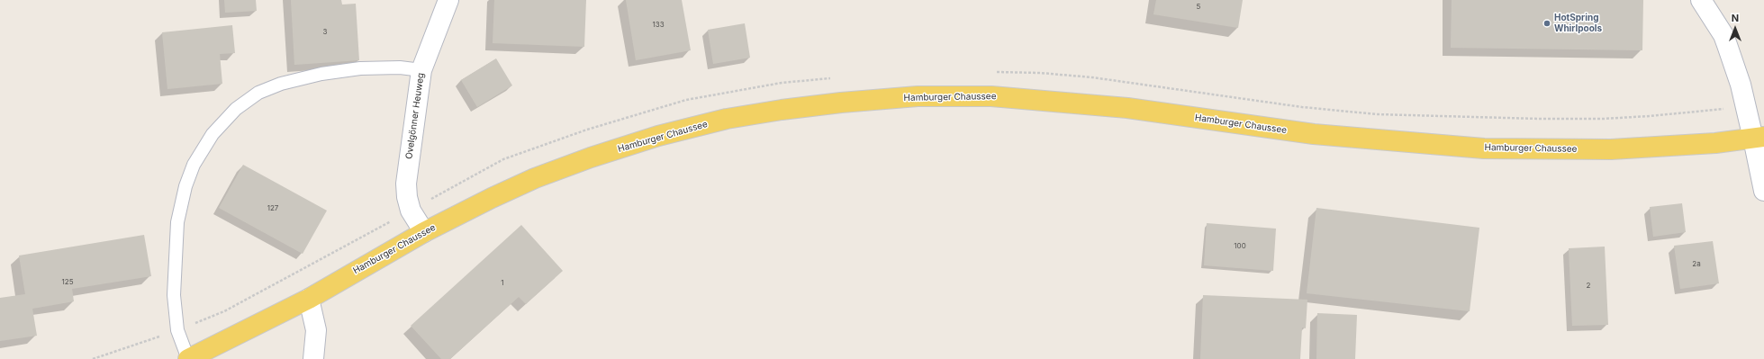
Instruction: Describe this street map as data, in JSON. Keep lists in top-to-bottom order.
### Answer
{
  "streets": {
    "main road": ["Hamburger Chaussee"],
    "street": ["Ovelgönner Heuweg"]
  },
  "crossings": [
    ["Hamburger Chaussee", "Ovelgönner Heuweg"]
  ],
  "places": ["HotSpring Whirlpools"],
  "house_numbers": [
    "5",
    "133",
    "3",
    "127",
    "100",
    "2a",
    "125",
    "1",
    "2"
  ],
  "north": "top"
}
